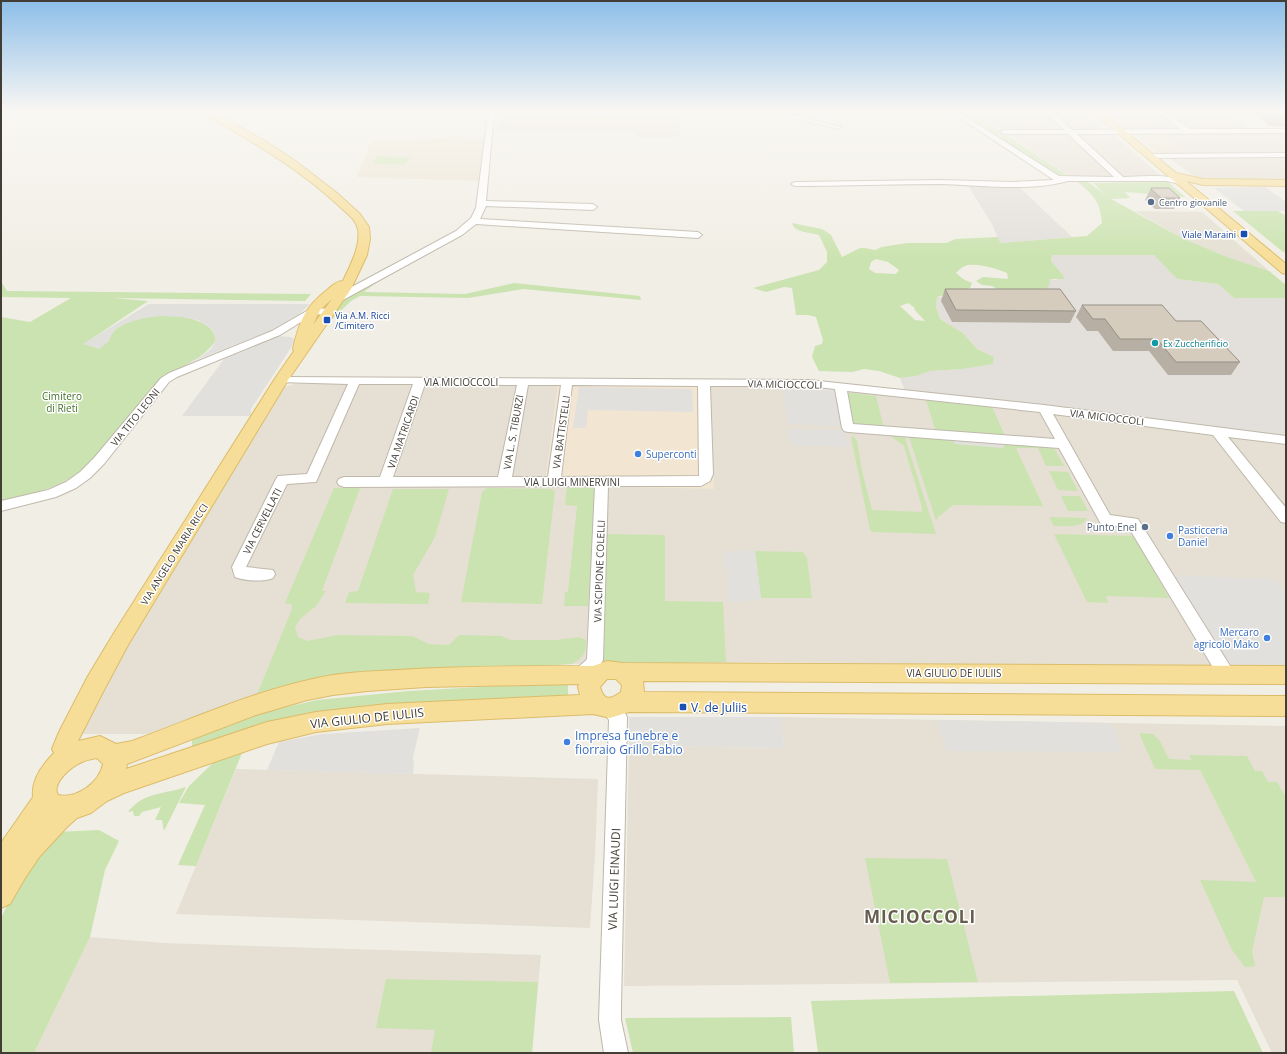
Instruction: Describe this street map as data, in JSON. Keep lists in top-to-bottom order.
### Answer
{
  "streets": {
    "main road": ["VIA ANGELO MARIA RICCI", "VIA GIULIO DE IULIIS"],
    "street": [
      "VIA MICIOCCOLI",
      "VIA TITO LEONI",
      "VIA MATRICARDI",
      "VIA L. S. TIBURZI",
      "VIA BATTISTELLI",
      "VIA LUIGI MINERVINI",
      "VIA CERVELLATI",
      "VIA SCIPIONE COLELLI",
      "VIA LUIGI EINAUDI"
    ]
  },
  "crossings": [
    ["VIA MICIOCCOLI", "VIA MATRICARDI"],
    ["VIA MICIOCCOLI", "VIA L. S. TIBURZI"],
    ["VIA MICIOCCOLI", "VIA BATTISTELLI"],
    ["VIA MICIOCCOLI", "VIA LUIGI MINERVINI"],
    ["VIA MICIOCCOLI", "VIA CERVELLATI"],
    ["VIA MICIOCCOLI", "VIA ANGELO MARIA RICCI"],
    ["VIA TITO LEONI", "VIA ANGELO MARIA RICCI"],
    ["VIA MATRICARDI", "VIA LUIGI MINERVINI"],
    ["VIA L. S. TIBURZI", "VIA LUIGI MINERVINI"],
    ["VIA BATTISTELLI", "VIA LUIGI MINERVINI"],
    ["VIA LUIGI MINERVINI", "VIA SCIPIONE COLELLI"],
    ["VIA ANGELO MARIA RICCI", "VIA GIULIO DE IULIIS"],
    ["VIA SCIPIONE COLELLI", "VIA GIULIO DE IULIIS"],
    ["VIA SCIPIONE COLELLI", "VIA LUIGI EINAUDI"],
    ["VIA GIULIO DE IULIIS", "VIA LUIGI EINAUDI"]
  ],
  "districts": ["MICIOCCOLI"],
  "parks": ["Cimitero di Rieti"],
  "places": {
    "other": [
      "Centro giovanile",
      "Ex Zuccherificio",
      "Superconti",
      "Punto Enel",
      "Pasticceria Daniel",
      "Mercaro agricolo Mako",
      "Impresa funebre e fiorraio Grillo Fabio"
    ],
    "transit": ["Viale Maraini", "Via A.M. Ricci /Cimitero", "V. de Juliis"]
  }
}
